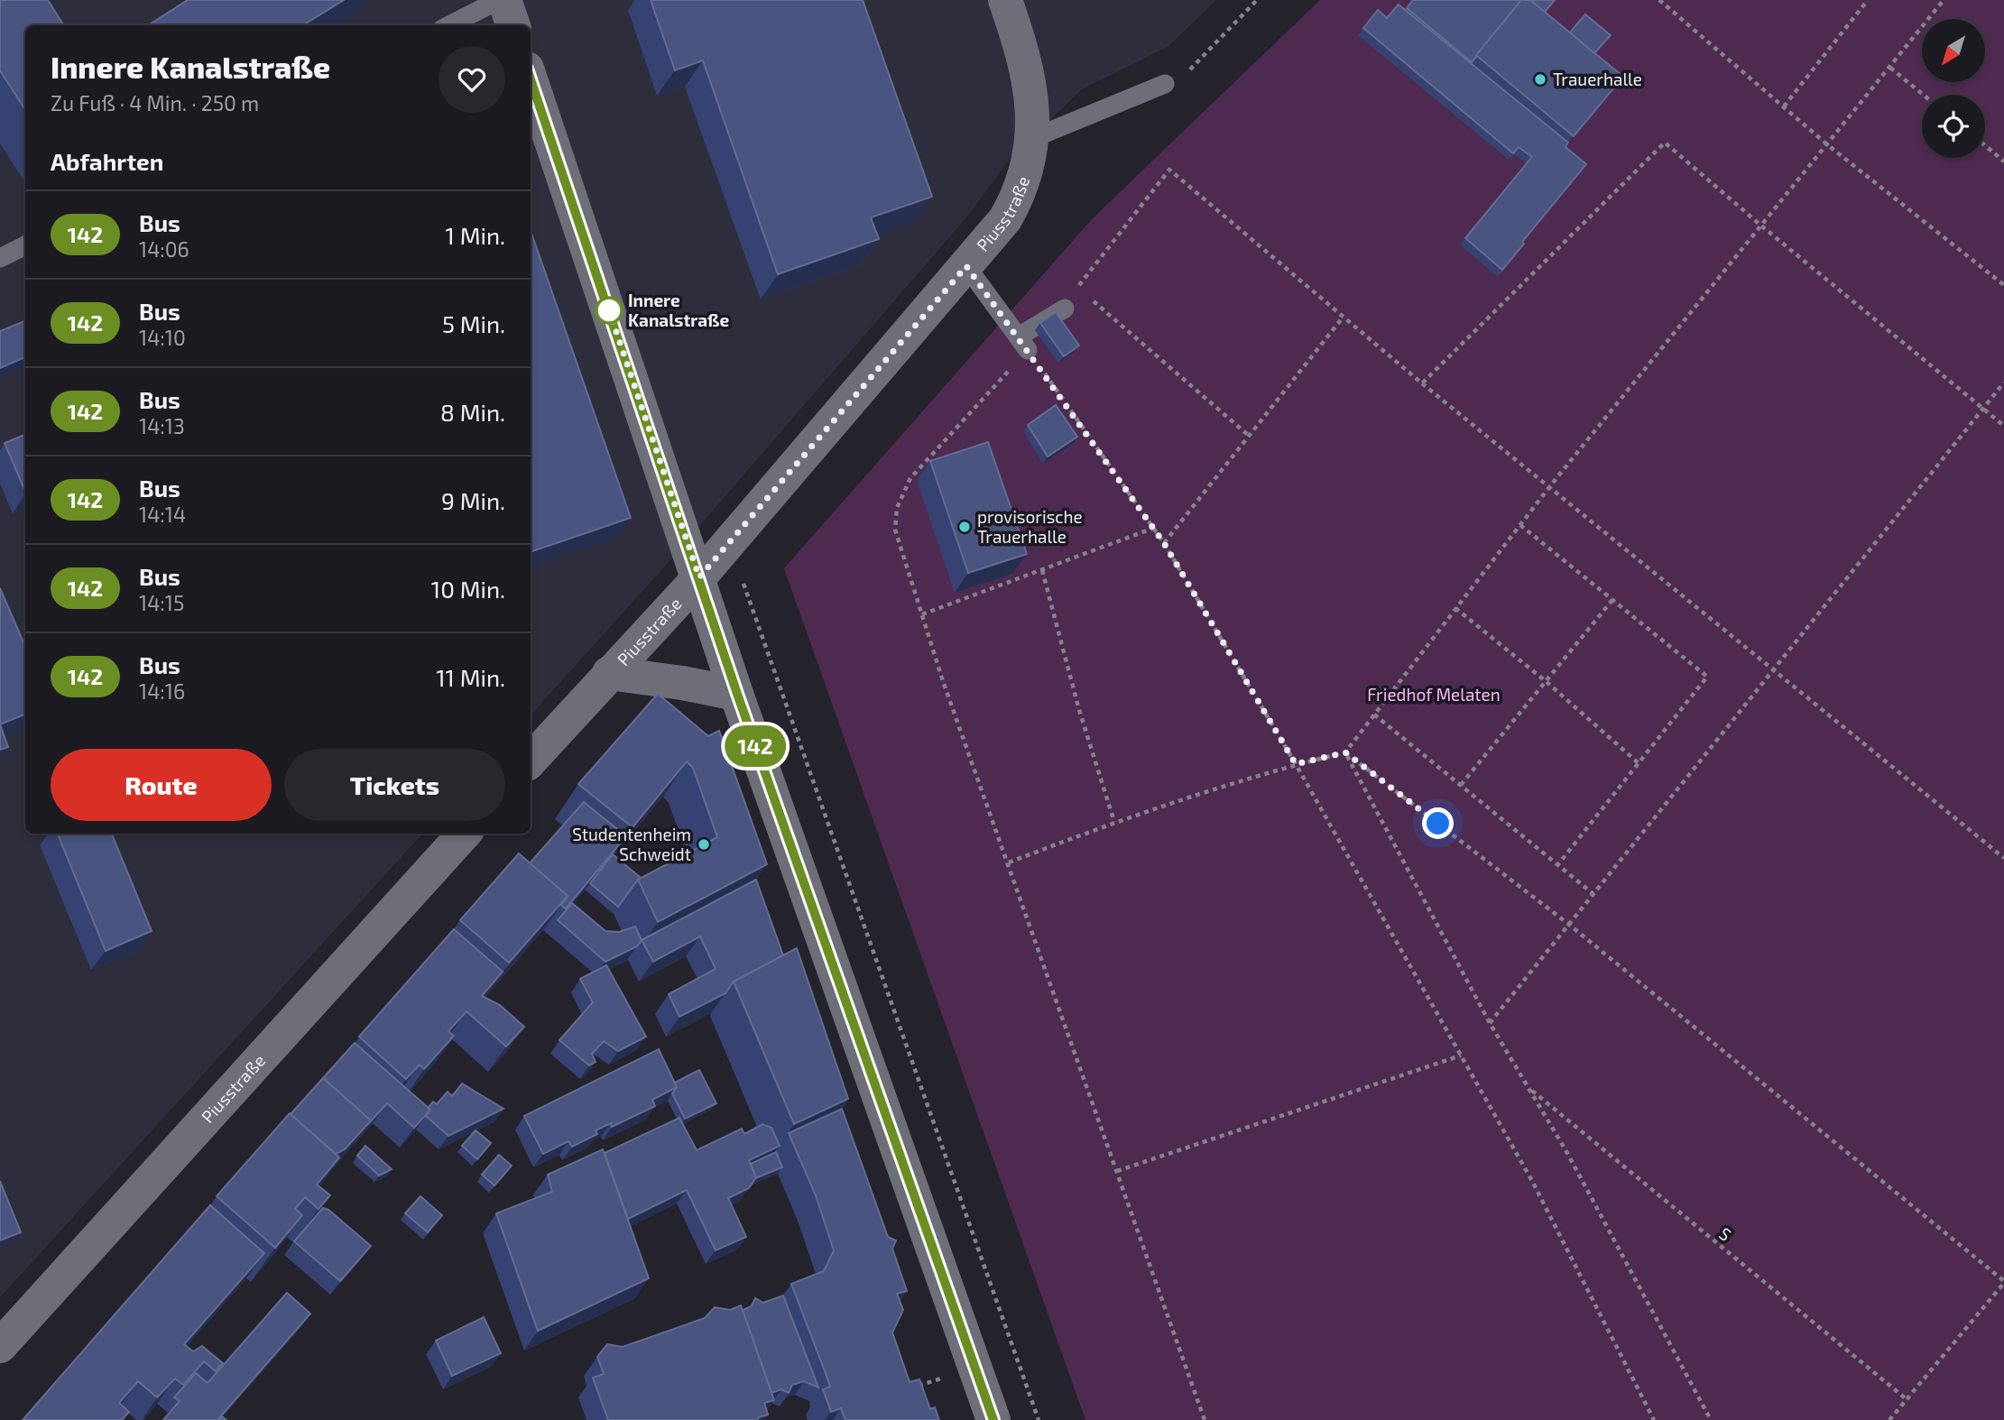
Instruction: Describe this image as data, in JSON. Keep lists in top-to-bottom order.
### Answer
{
  "streets": {
    "street": ["Piusstraße"],
    "path": ["S"]
  },
  "parks": ["Friedhof Melaten"],
  "places": [
    "Trauerhalle",
    "Innere Kanalstraße",
    "provisorische Trauerhalle",
    "Studentenheim Schweidt"
  ],
  "lines": ["bus line 142"],
  "north": "bottom left",
  "page": {
    "on_map": "142",
    "heading": [
      ["Innere Kanalstraße", "Zu Fuß · 4 Min. · 250 m"],
      "Abfahrten"
    ],
    "list": [
      {
        "mark": "142",
        "name": "Bus",
        "note": "14:06",
        "value": "1 Min."
      },
      {
        "mark": "142",
        "name": "Bus",
        "note": "14:10",
        "value": "5 Min."
      },
      {
        "mark": "142",
        "name": "Bus",
        "note": "14:13",
        "value": "8 Min."
      },
      {
        "mark": "142",
        "name": "Bus",
        "note": "14:14",
        "value": "9 Min."
      },
      {
        "mark": "142",
        "name": "Bus",
        "note": "14:15",
        "value": "10 Min."
      },
      {
        "mark": "142",
        "name": "Bus",
        "note": "14:16",
        "value": "11 Min."
      }
    ],
    "buttons": ["Route", "Tickets"]
  }
}
